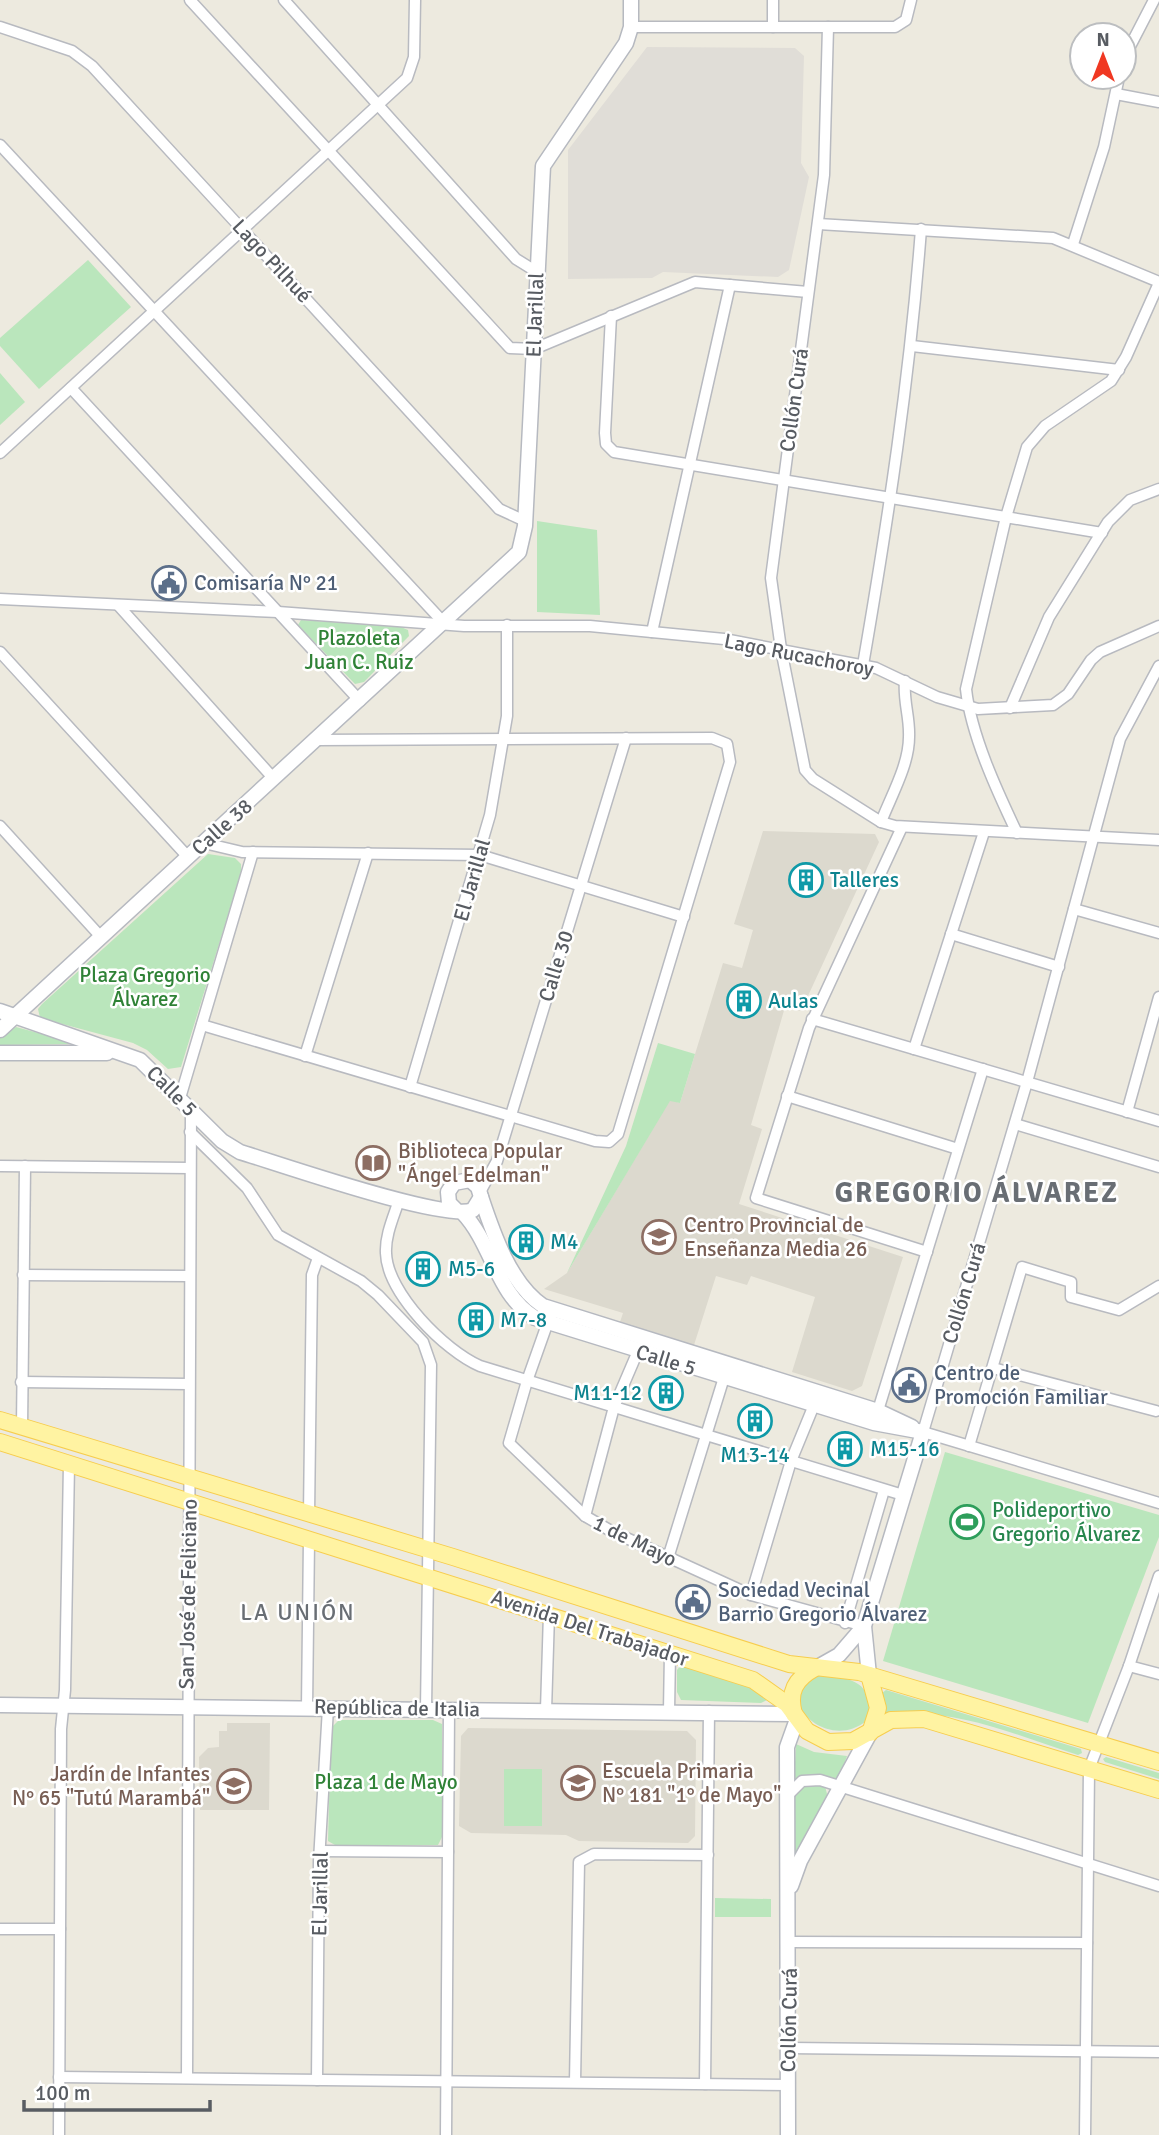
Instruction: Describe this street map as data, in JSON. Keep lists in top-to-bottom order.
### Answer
{
  "streets": {
    "main road": ["Collón Curá", "Avenida Del Trabajador"],
    "street": [
      "Lago Pilhué",
      "El Jarillal",
      "Lago Rucachoroy",
      "Calle 38",
      "Calle 30",
      "Calle 5",
      "1 de Mayo",
      "San José de Feliciano",
      "República de Italia"
    ]
  },
  "crossings": [
    ["Lago Pilhué", "El Jarillal"],
    ["El Jarillal", "Lago Rucachoroy"],
    ["El Jarillal", "Calle 38"],
    ["El Jarillal", "República de Italia"],
    ["Collón Curá", "Lago Rucachoroy"],
    ["Collón Curá", "Calle 5"],
    ["Collón Curá", "1 de Mayo"],
    ["Collón Curá", "Avenida Del Trabajador"],
    ["Collón Curá", "República de Italia"],
    ["Lago Rucachoroy", "Calle 38"],
    ["Calle 38", "Calle 5"],
    ["Calle 30", "Calle 5"],
    ["Calle 5", "San José de Feliciano"],
    ["San José de Feliciano", "Avenida Del Trabajador"],
    ["San José de Feliciano", "República de Italia"],
    ["Avenida Del Trabajador", "República de Italia"]
  ],
  "districts": ["GREGORIO ÁLVAREZ", "LA UNIÓN"],
  "parks": ["Plazoleta Juan C. Ruiz", "Plaza Gregorio Álvarez", "Plaza 1 de Mayo"],
  "places": {
    "public building": ["Comisaría N° 21", "Centro de Promoción Familiar", "Sociedad Vecinal Barrio Gregorio Álvarez"],
    "building": [
      "Talleres",
      "Aulas",
      "M4",
      "M5-6",
      "M7-8",
      "M11-12",
      "M13-14",
      "M15-16"
    ],
    "library": ["Biblioteca Popular \"Ángel Edelman\""],
    "school or university": ["Centro Provincial de Enseñanza Media 26", "Escuela Primaria N° 181 \"1° de Mayo\"", "Jardín de Infantes N° 65 \"Tutú Marambá\""],
    "sports": ["Polideportivo Gregorio Álvarez"]
  },
  "scale_bar": "100 m",
  "north": "top"
}
